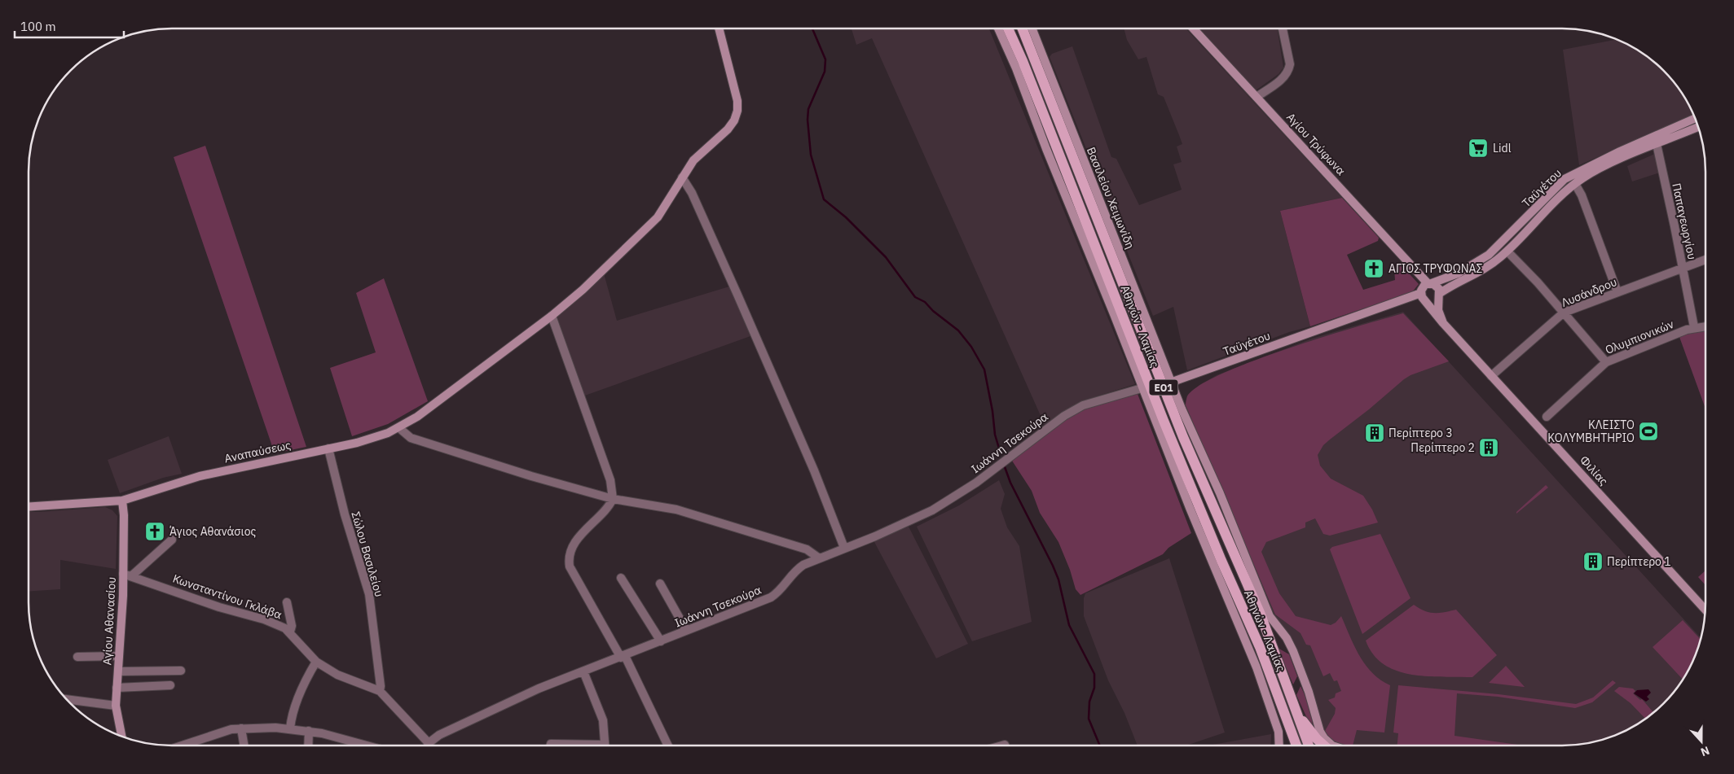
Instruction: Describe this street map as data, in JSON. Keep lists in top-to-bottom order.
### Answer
{
  "streets": {
    "main road": ["Αθηνών - Λαμίας", "ΕΟ1"],
    "street": [
      "Αγίου Τρύφωνα",
      "Ταϋγέτου",
      "Βασιλείου Χειμωνίδη",
      "Παπαγεωργίου",
      "Λυσάνδρου",
      "Ολυμπιονικών",
      "Ιωάννη Τσεκούρα",
      "Αναπαύσεως",
      "Φιλίας",
      "Σώλου Βασιλείου",
      "Κωνσταντίνου Γκλάβα",
      "Αγίου Αθανασίου"
    ]
  },
  "crossings": [
    ["Αγίου Τρύφωνα", "Ταϋγέτου"],
    ["Αγίου Τρύφωνα", "Φιλίας"],
    ["Ταϋγέτου", "Βασιλείου Χειμωνίδη"],
    ["Ταϋγέτου", "Παπαγεωργίου"],
    ["Ταϋγέτου", "Φιλίας"],
    ["Παπαγεωργίου", "Λυσάνδρου"],
    ["Παπαγεωργίου", "Ολυμπιονικών"],
    ["Λυσάνδρου", "Φιλίας"],
    ["Ιωάννη Τσεκούρα", "Κωνσταντίνου Γκλάβα"],
    ["Αναπαύσεως", "Σώλου Βασιλείου"],
    ["Αναπαύσεως", "Αγίου Αθανασίου"],
    ["Σώλου Βασιλείου", "Κωνσταντίνου Γκλάβα"],
    ["Κωνσταντίνου Γκλάβα", "Αγίου Αθανασίου"]
  ],
  "places": {
    "supermarket": ["Lidl"],
    "church": ["ΑΓΙΟΣ ΤΡΥΦΩΝΑΣ", "Άγιος Αθανάσιος"],
    "sports": ["ΚΛΕΙΣΤΟ ΚΟΛΥΜΒΗΤΗΡΙΟ"],
    "building": ["Περίπτερο 3", "Περίπτερο 2", "Περίπτερο 1"]
  },
  "scale_bar": "100 m",
  "north": "bottom"
}
